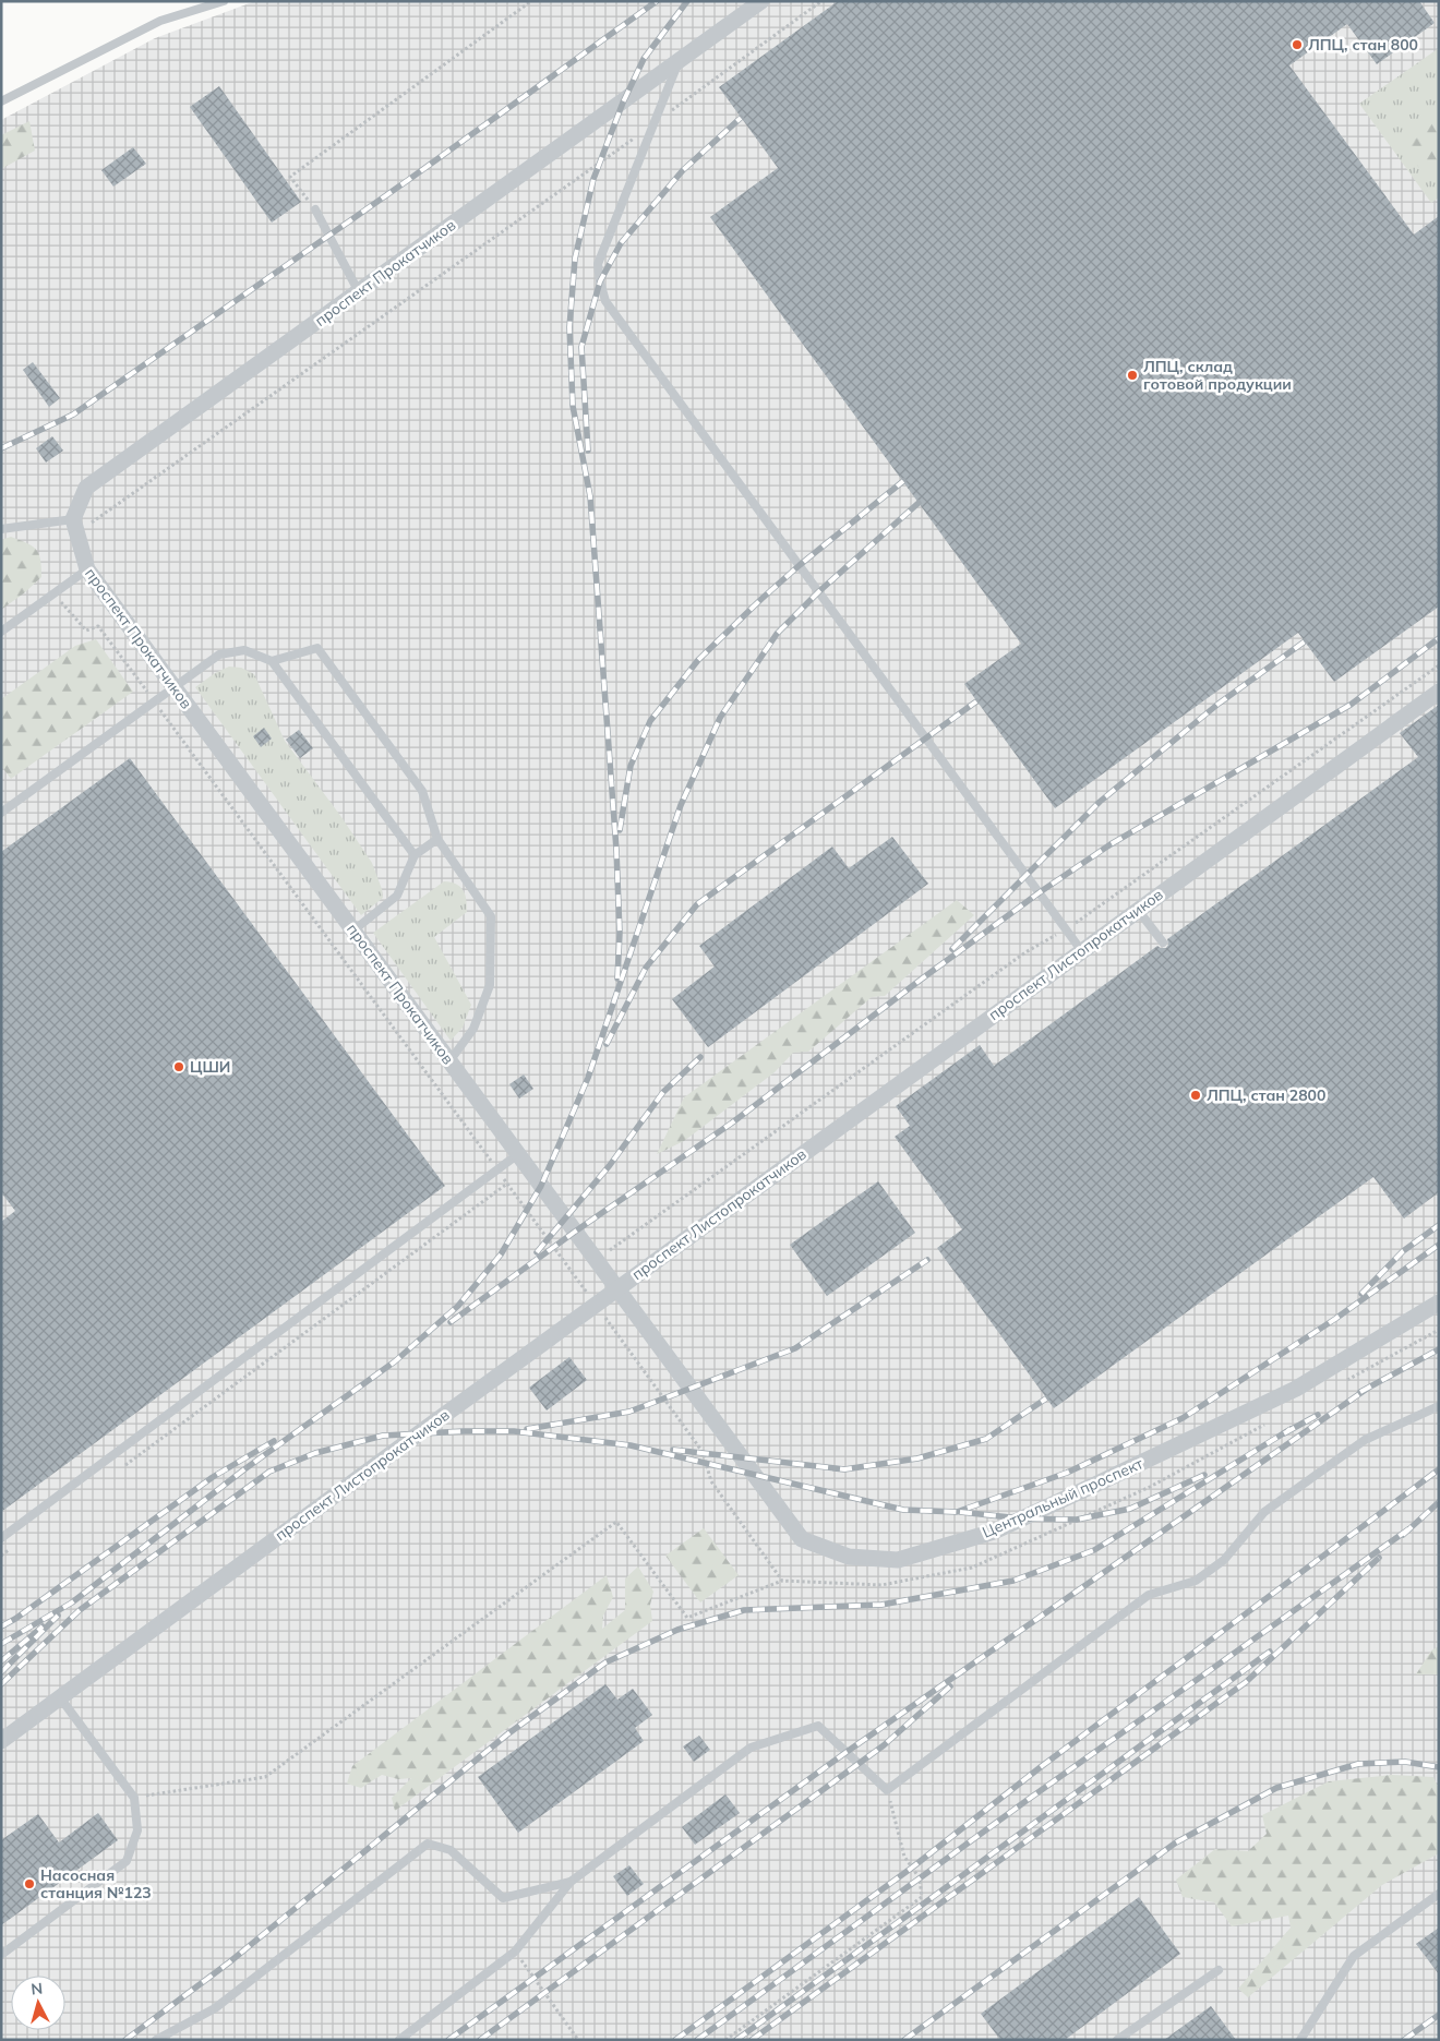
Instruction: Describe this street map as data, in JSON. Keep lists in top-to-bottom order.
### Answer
{
  "streets": {
    "street": ["проспект Прокатчиков", "проспект Листопрокатчиков", "Центральный проспект"]
  },
  "crossings": [
    ["проспект Прокатчиков", "проспект Листопрокатчиков"],
    ["проспект Прокатчиков", "Центральный проспект"],
    ["проспект Листопрокатчиков", "Центральный проспект"]
  ],
  "places": [
    "ЛПЦ, стан 800",
    "ЛПЦ, склад готовой продукции",
    "ЦШИ",
    "ЛПЦ, стан 2800",
    "Насосная станция №123"
  ],
  "north": "top"
}
